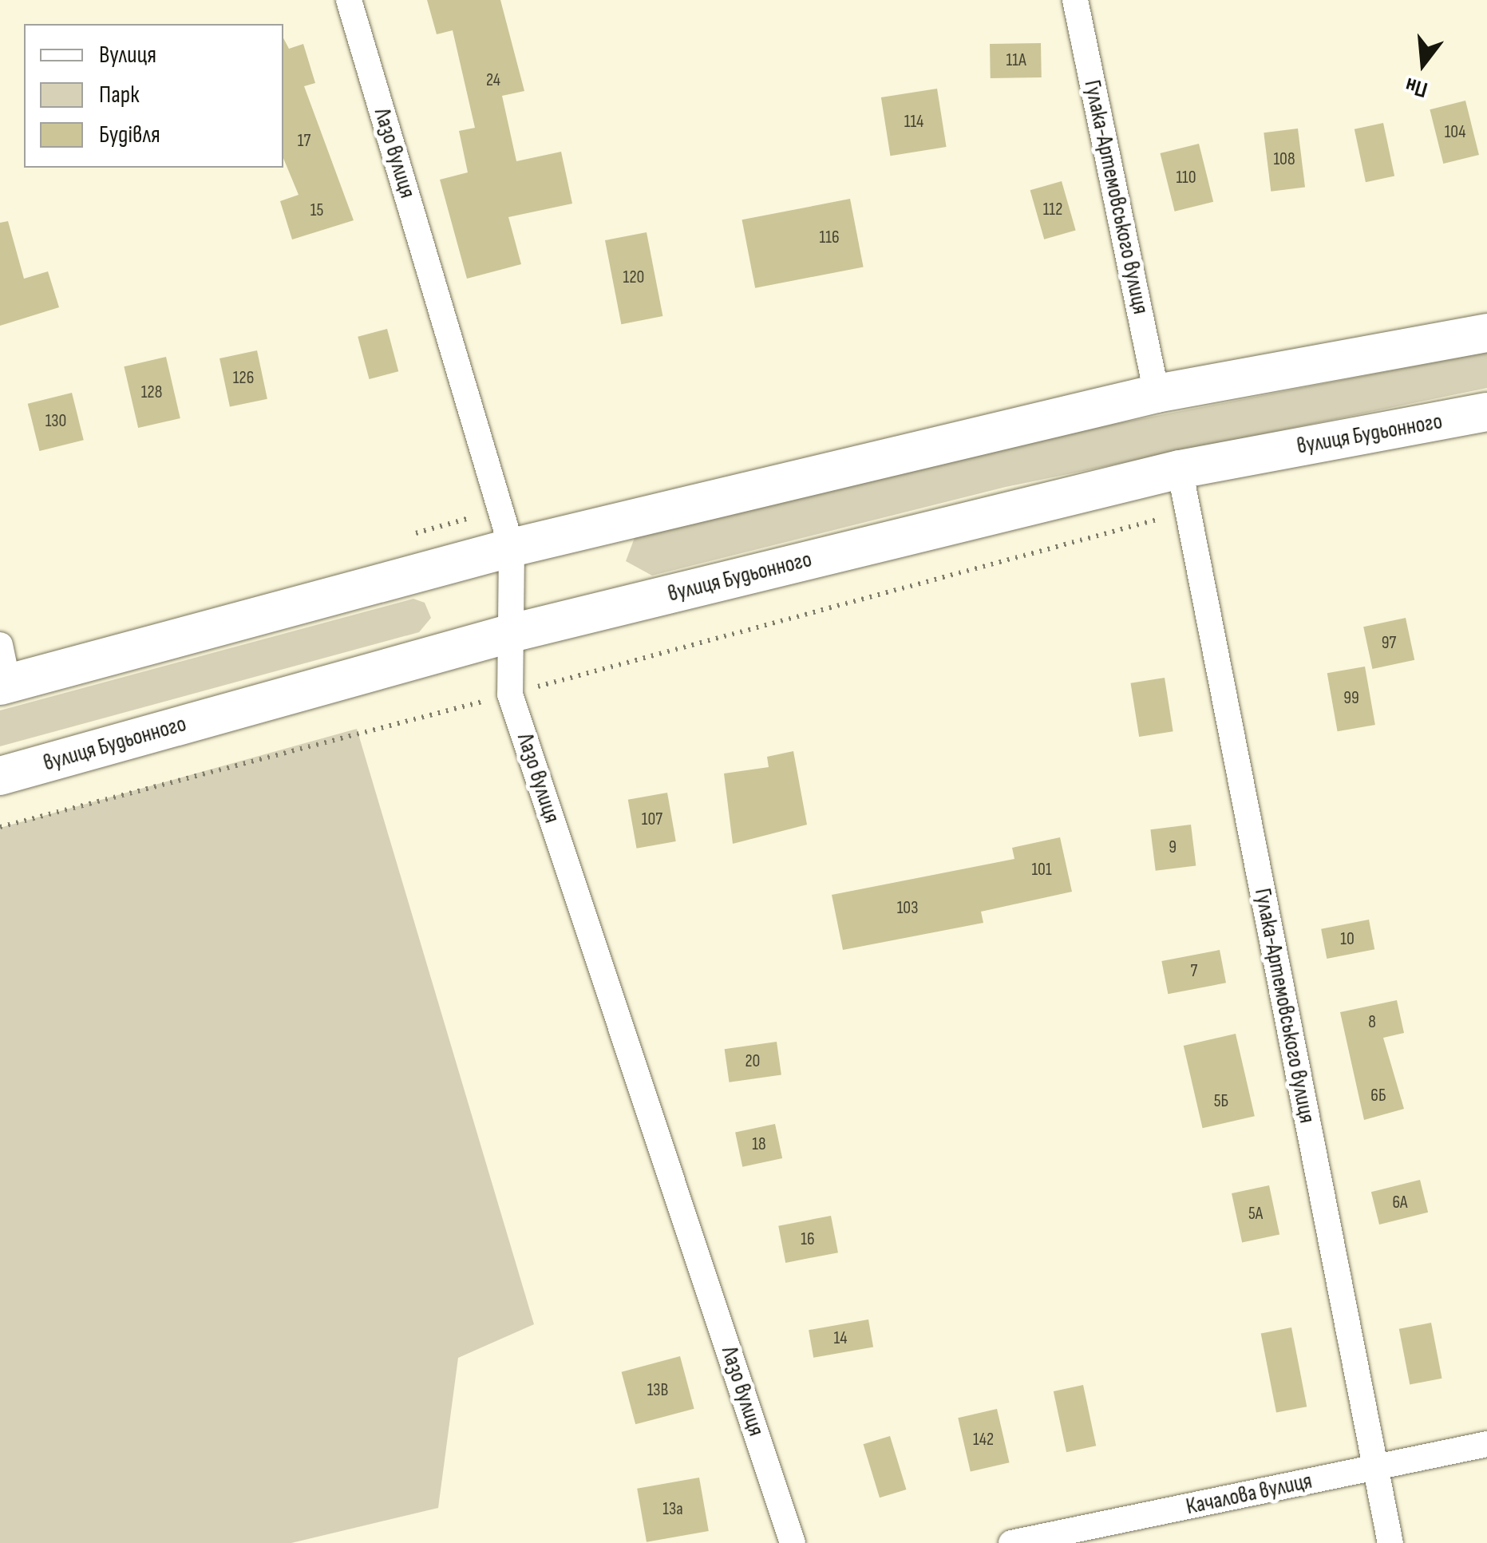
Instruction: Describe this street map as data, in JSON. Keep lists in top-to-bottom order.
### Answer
{
  "streets": {
    "main road": ["вулиця Будьонного"],
    "street": ["Лазо вулиця", "Гулака-Артемовського вулиця", "Качалова вулиця"]
  },
  "crossings": [
    ["Лазо вулиця", "вулиця Будьонного"],
    ["Гулака-Артемовського вулиця", "вулиця Будьонного"],
    ["Гулака-Артемовського вулиця", "Качалова вулиця"]
  ],
  "house_numbers": [
    "11А",
    "24",
    "114",
    "104",
    "17",
    "108",
    "110",
    "112",
    "15",
    "116",
    "120",
    "126",
    "128",
    "130",
    "97",
    "99",
    "107",
    "9",
    "101",
    "103",
    "10",
    "7",
    "8",
    "20",
    "6Б",
    "5Б",
    "18",
    "6А",
    "5А",
    "16",
    "14",
    "13В",
    "142",
    "13а"
  ],
  "legend": ["Вулиця", "Парк", "Будівля"],
  "north": "bottom"
}
